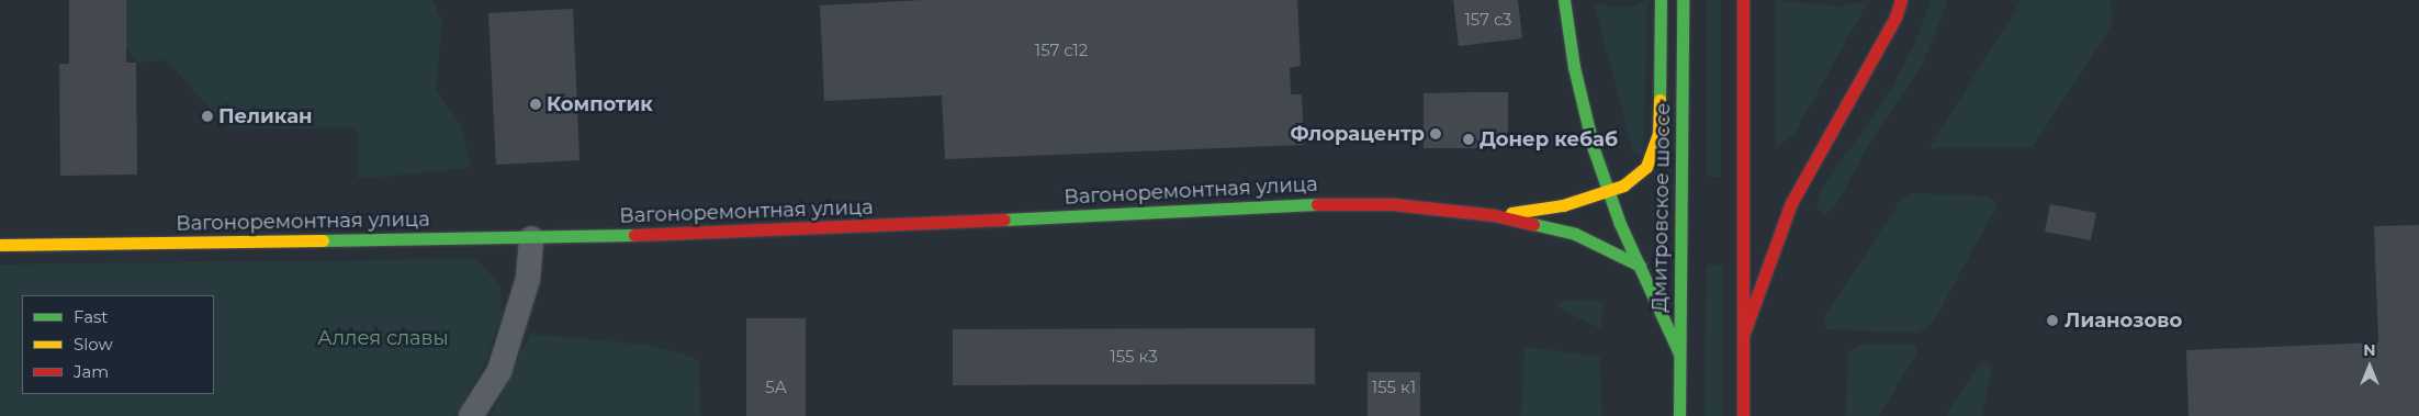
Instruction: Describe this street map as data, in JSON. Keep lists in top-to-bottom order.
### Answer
{
  "streets": {
    "street": ["Вагоноремонтная улица", "Дмитровское шоссе"]
  },
  "parks": ["Аллея славы"],
  "places": [
    "Компотик",
    "Пеликан",
    "Флорацентр",
    "Донер кебаб",
    "Лианозово"
  ],
  "house_numbers": [
    "157 с3",
    "157 с12",
    "155 к3",
    "5А",
    "155 к1"
  ],
  "legend": ["Fast", "Slow", "Jam"],
  "north": "top"
}
